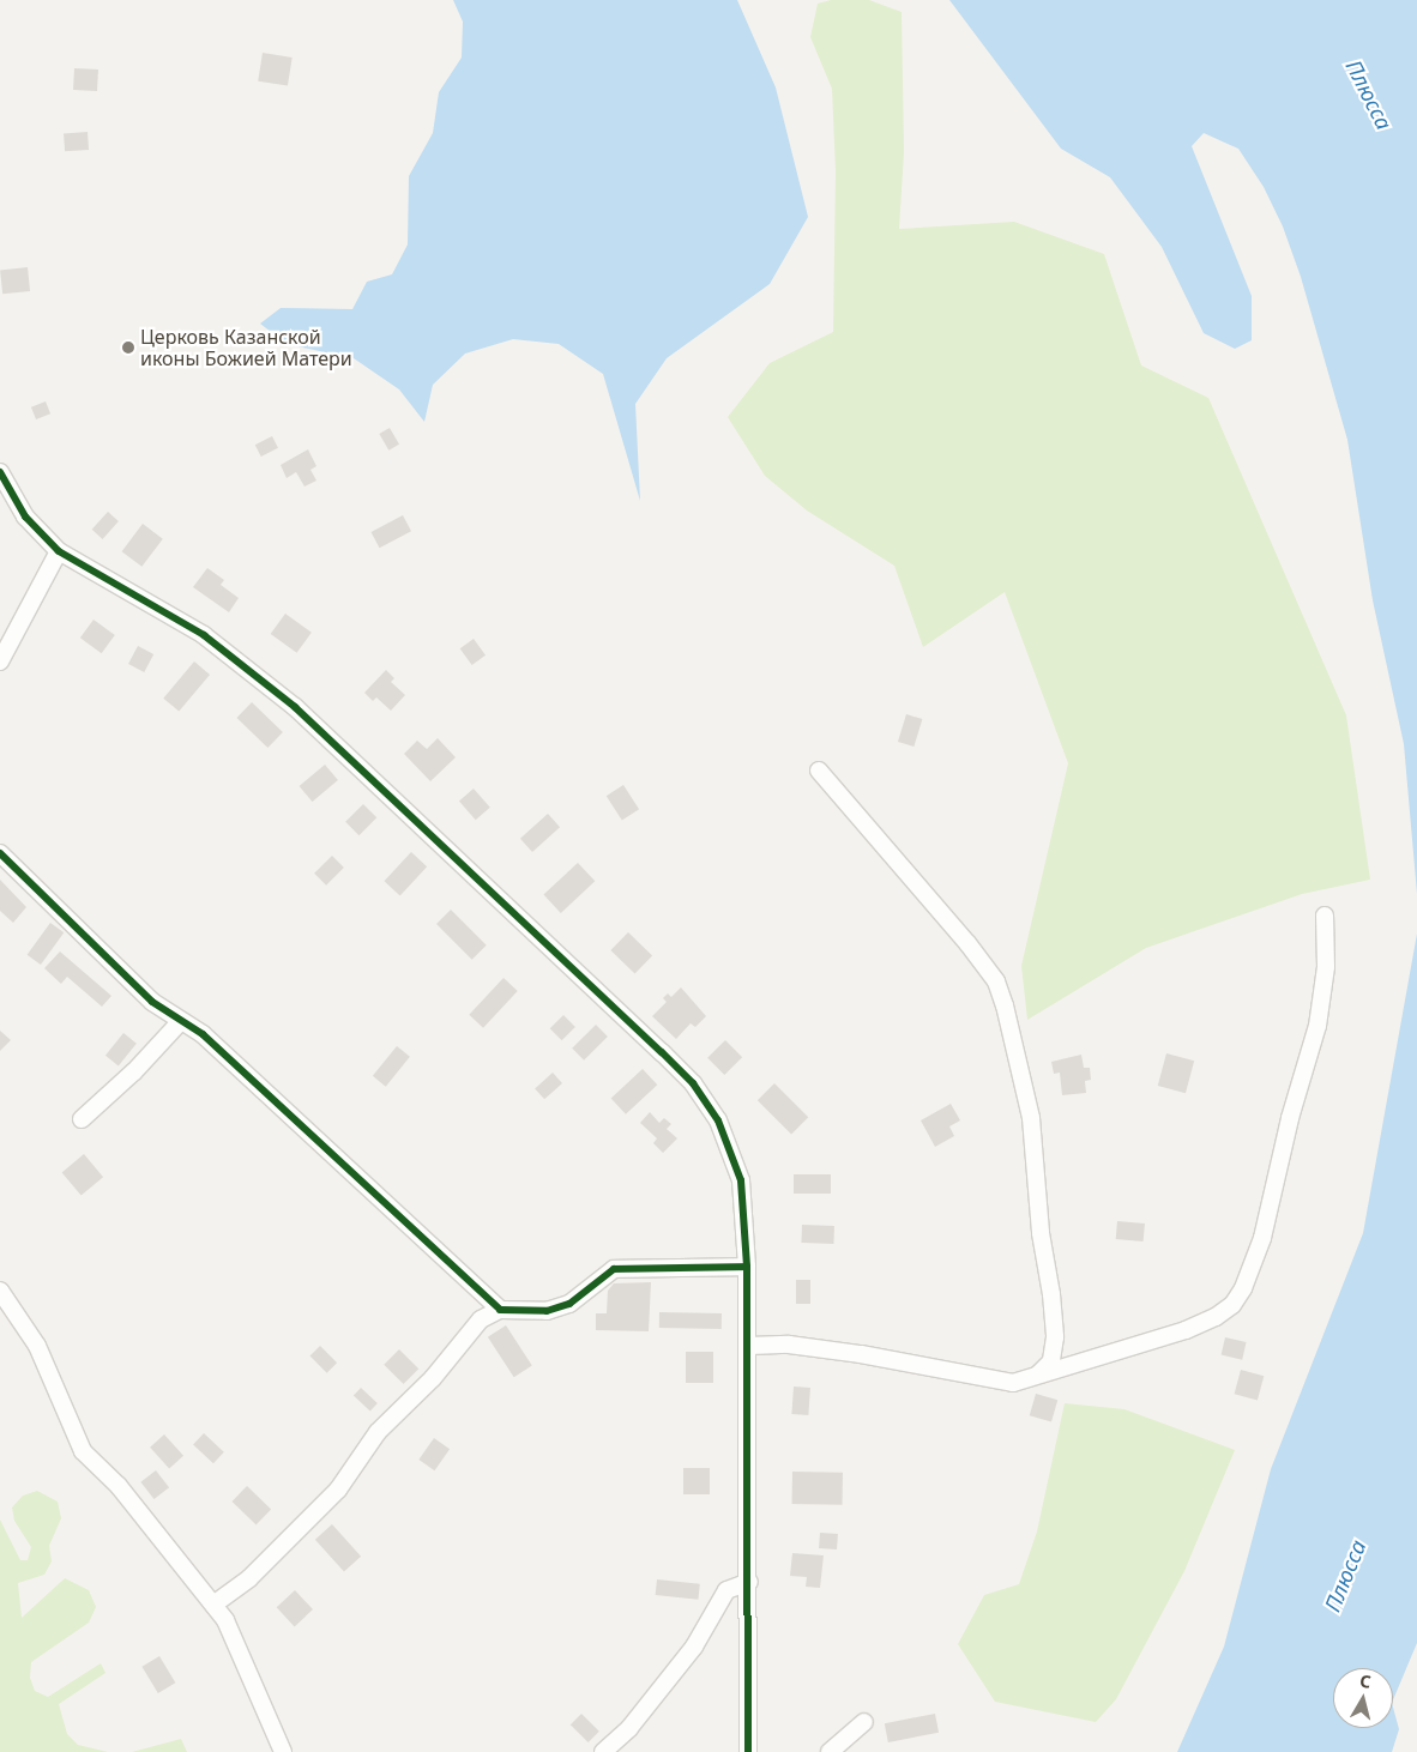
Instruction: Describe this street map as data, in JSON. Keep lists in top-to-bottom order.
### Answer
{
  "water": ["Плюсса"],
  "places": ["Церковь Казанской иконы Божией Матери"],
  "north": "top"
}
